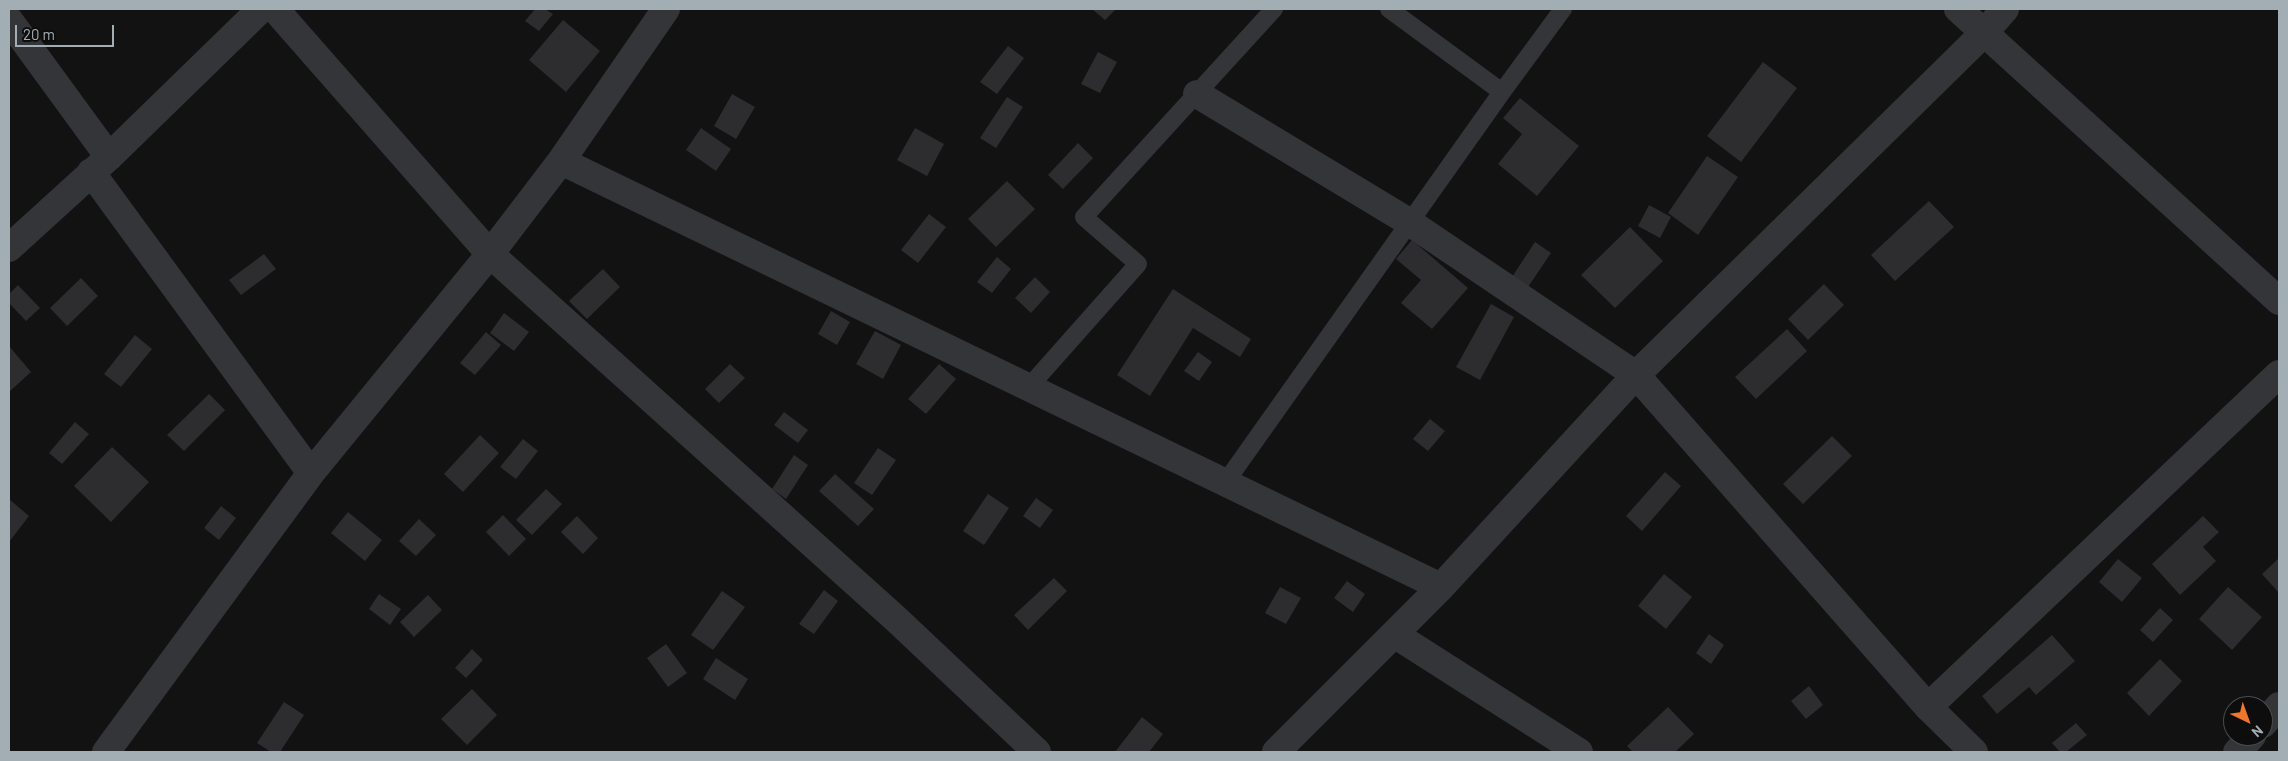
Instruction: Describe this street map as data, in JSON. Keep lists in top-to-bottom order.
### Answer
{
  "scale_bar": "20 m",
  "north": "bottom right"
}
